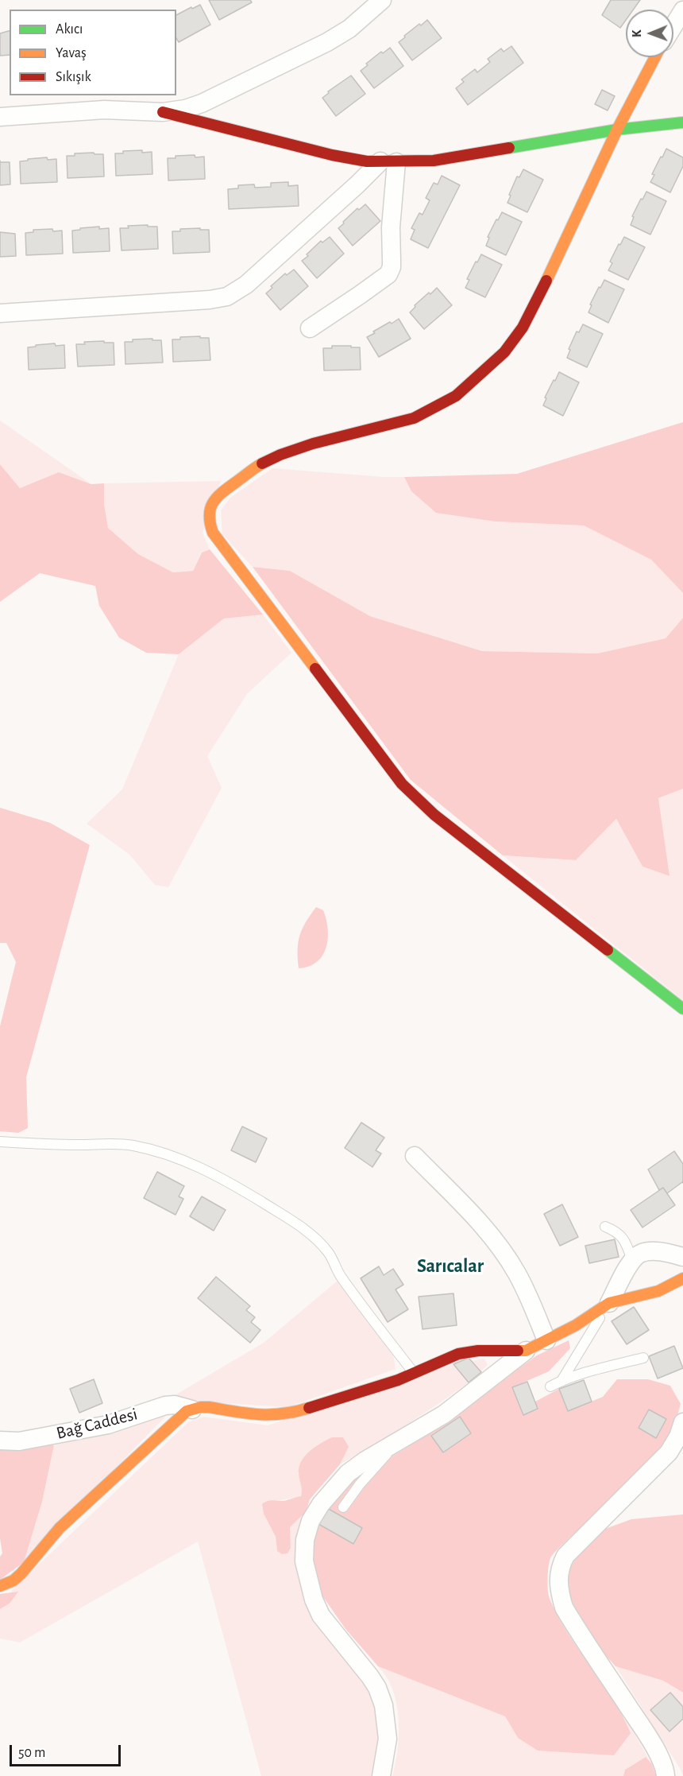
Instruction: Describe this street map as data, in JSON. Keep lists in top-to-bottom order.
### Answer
{
  "streets": {
    "street": ["Bağ Caddesi"]
  },
  "districts": ["Sarıcalar"],
  "legend": ["Akıcı", "Yavaş", "Sıkışık"],
  "scale_bar": "50 m",
  "north": "left"
}
